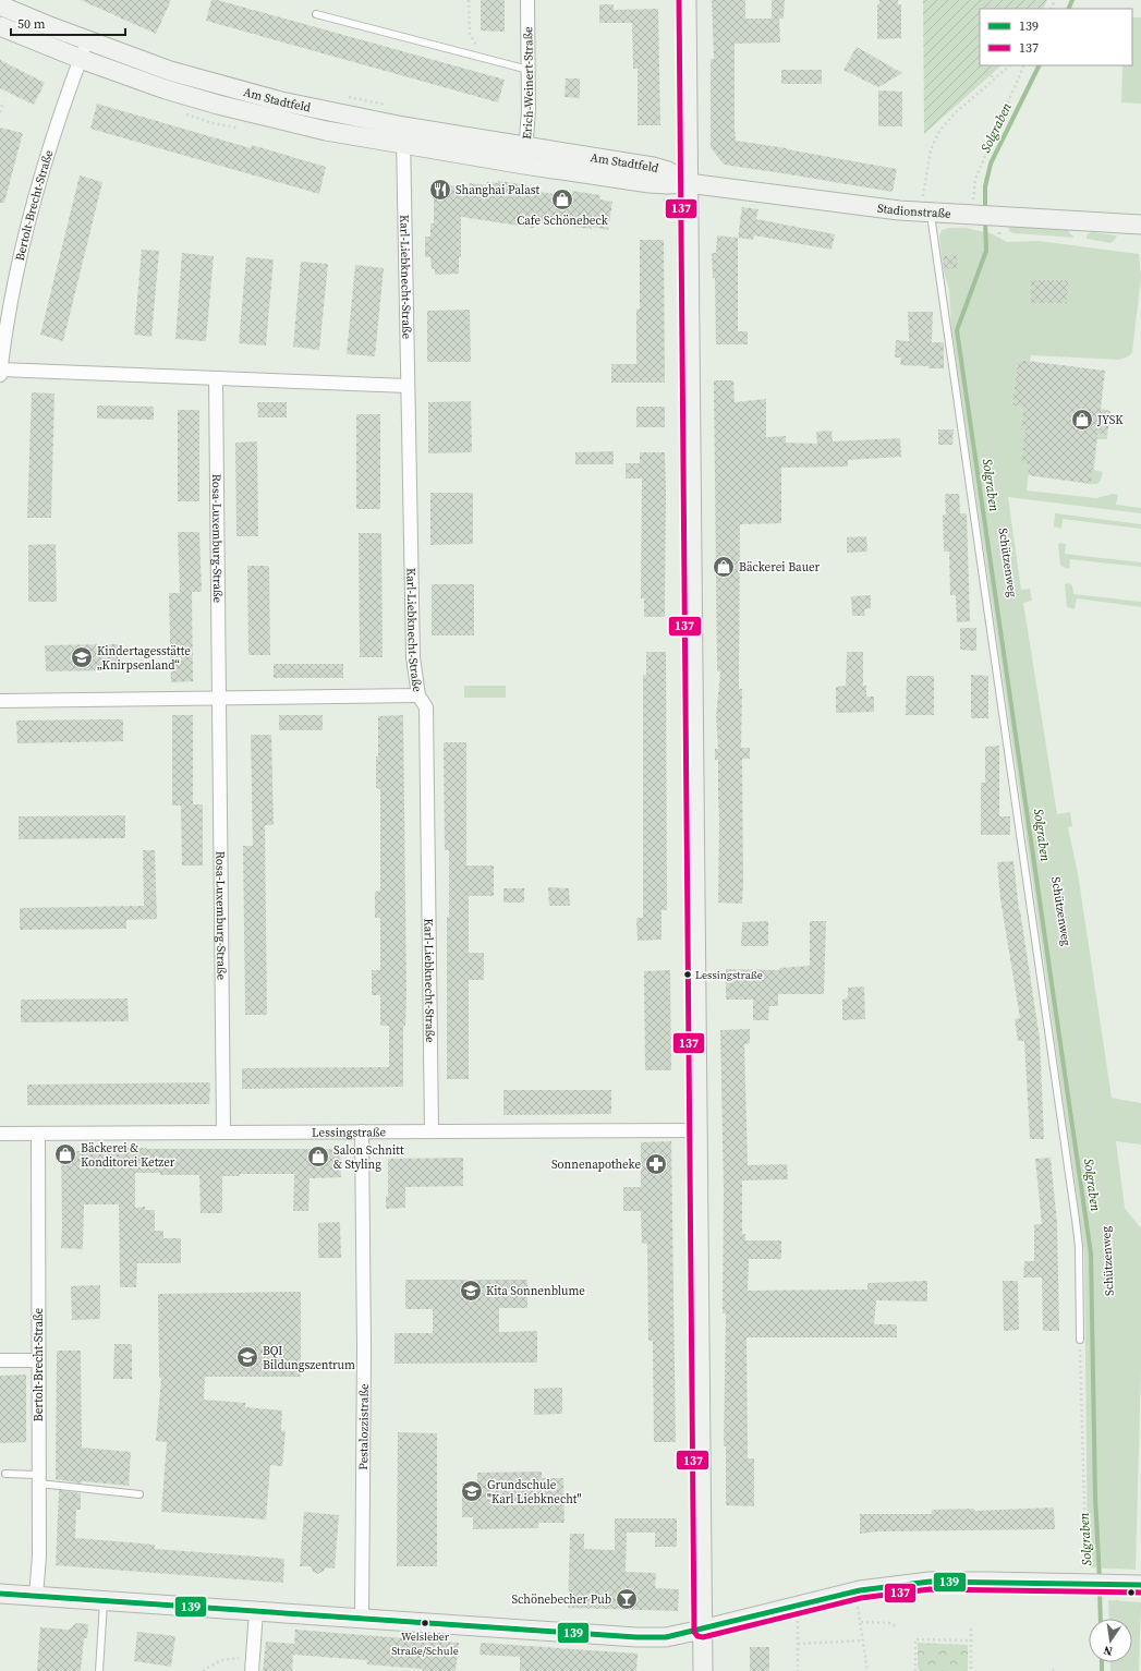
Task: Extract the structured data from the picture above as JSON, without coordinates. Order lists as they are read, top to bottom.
{
  "streets": {
    "street": [
      "Erich-Weinert-Straße",
      "Am Stadtfeld",
      "Bertolt-Brecht-Straße",
      "Stadionstraße",
      "Karl-Liebknecht-Straße",
      "Rosa-Luxemburg-Straße",
      "Lessingstraße",
      "Pestalozzistraße"
    ],
    "path": ["Schützenweg"]
  },
  "crossings": [
    ["Erich-Weinert-Straße", "Am Stadtfeld"],
    ["Am Stadtfeld", "Bertolt-Brecht-Straße"],
    ["Am Stadtfeld", "Stadionstraße"],
    ["Am Stadtfeld", "Karl-Liebknecht-Straße"],
    ["Bertolt-Brecht-Straße", "Lessingstraße"],
    ["Stadionstraße", "Schützenweg"],
    ["Karl-Liebknecht-Straße", "Lessingstraße"],
    ["Rosa-Luxemburg-Straße", "Lessingstraße"],
    ["Lessingstraße", "Pestalozzistraße"]
  ],
  "water": ["Solgraben"],
  "places": {
    "restaurant": ["Shanghai Palast"],
    "shop": [
      "Cafe Schönebeck",
      "JYSK",
      "Bäckerei Bauer",
      "Bäckerei & Konditorei Ketzer",
      "Salon Schnitt & Styling"
    ],
    "school or university": [
      "Kindertagesstätte „Knirpsenland“",
      "Kita Sonnenblume",
      "BQI Bildungszentrum",
      "Grundschule \"Karl Liebknecht\""
    ],
    "other": ["Lessingstraße", "Welsleber Straße/Schule"],
    "pharmacy": ["Sonnenapotheke"],
    "bar": ["Schönebecher Pub"]
  },
  "lines": ["transit line 137", "transit line 139"],
  "legend": ["139", "137"],
  "scale_bar": "50 m",
  "north": "bottom"
}
